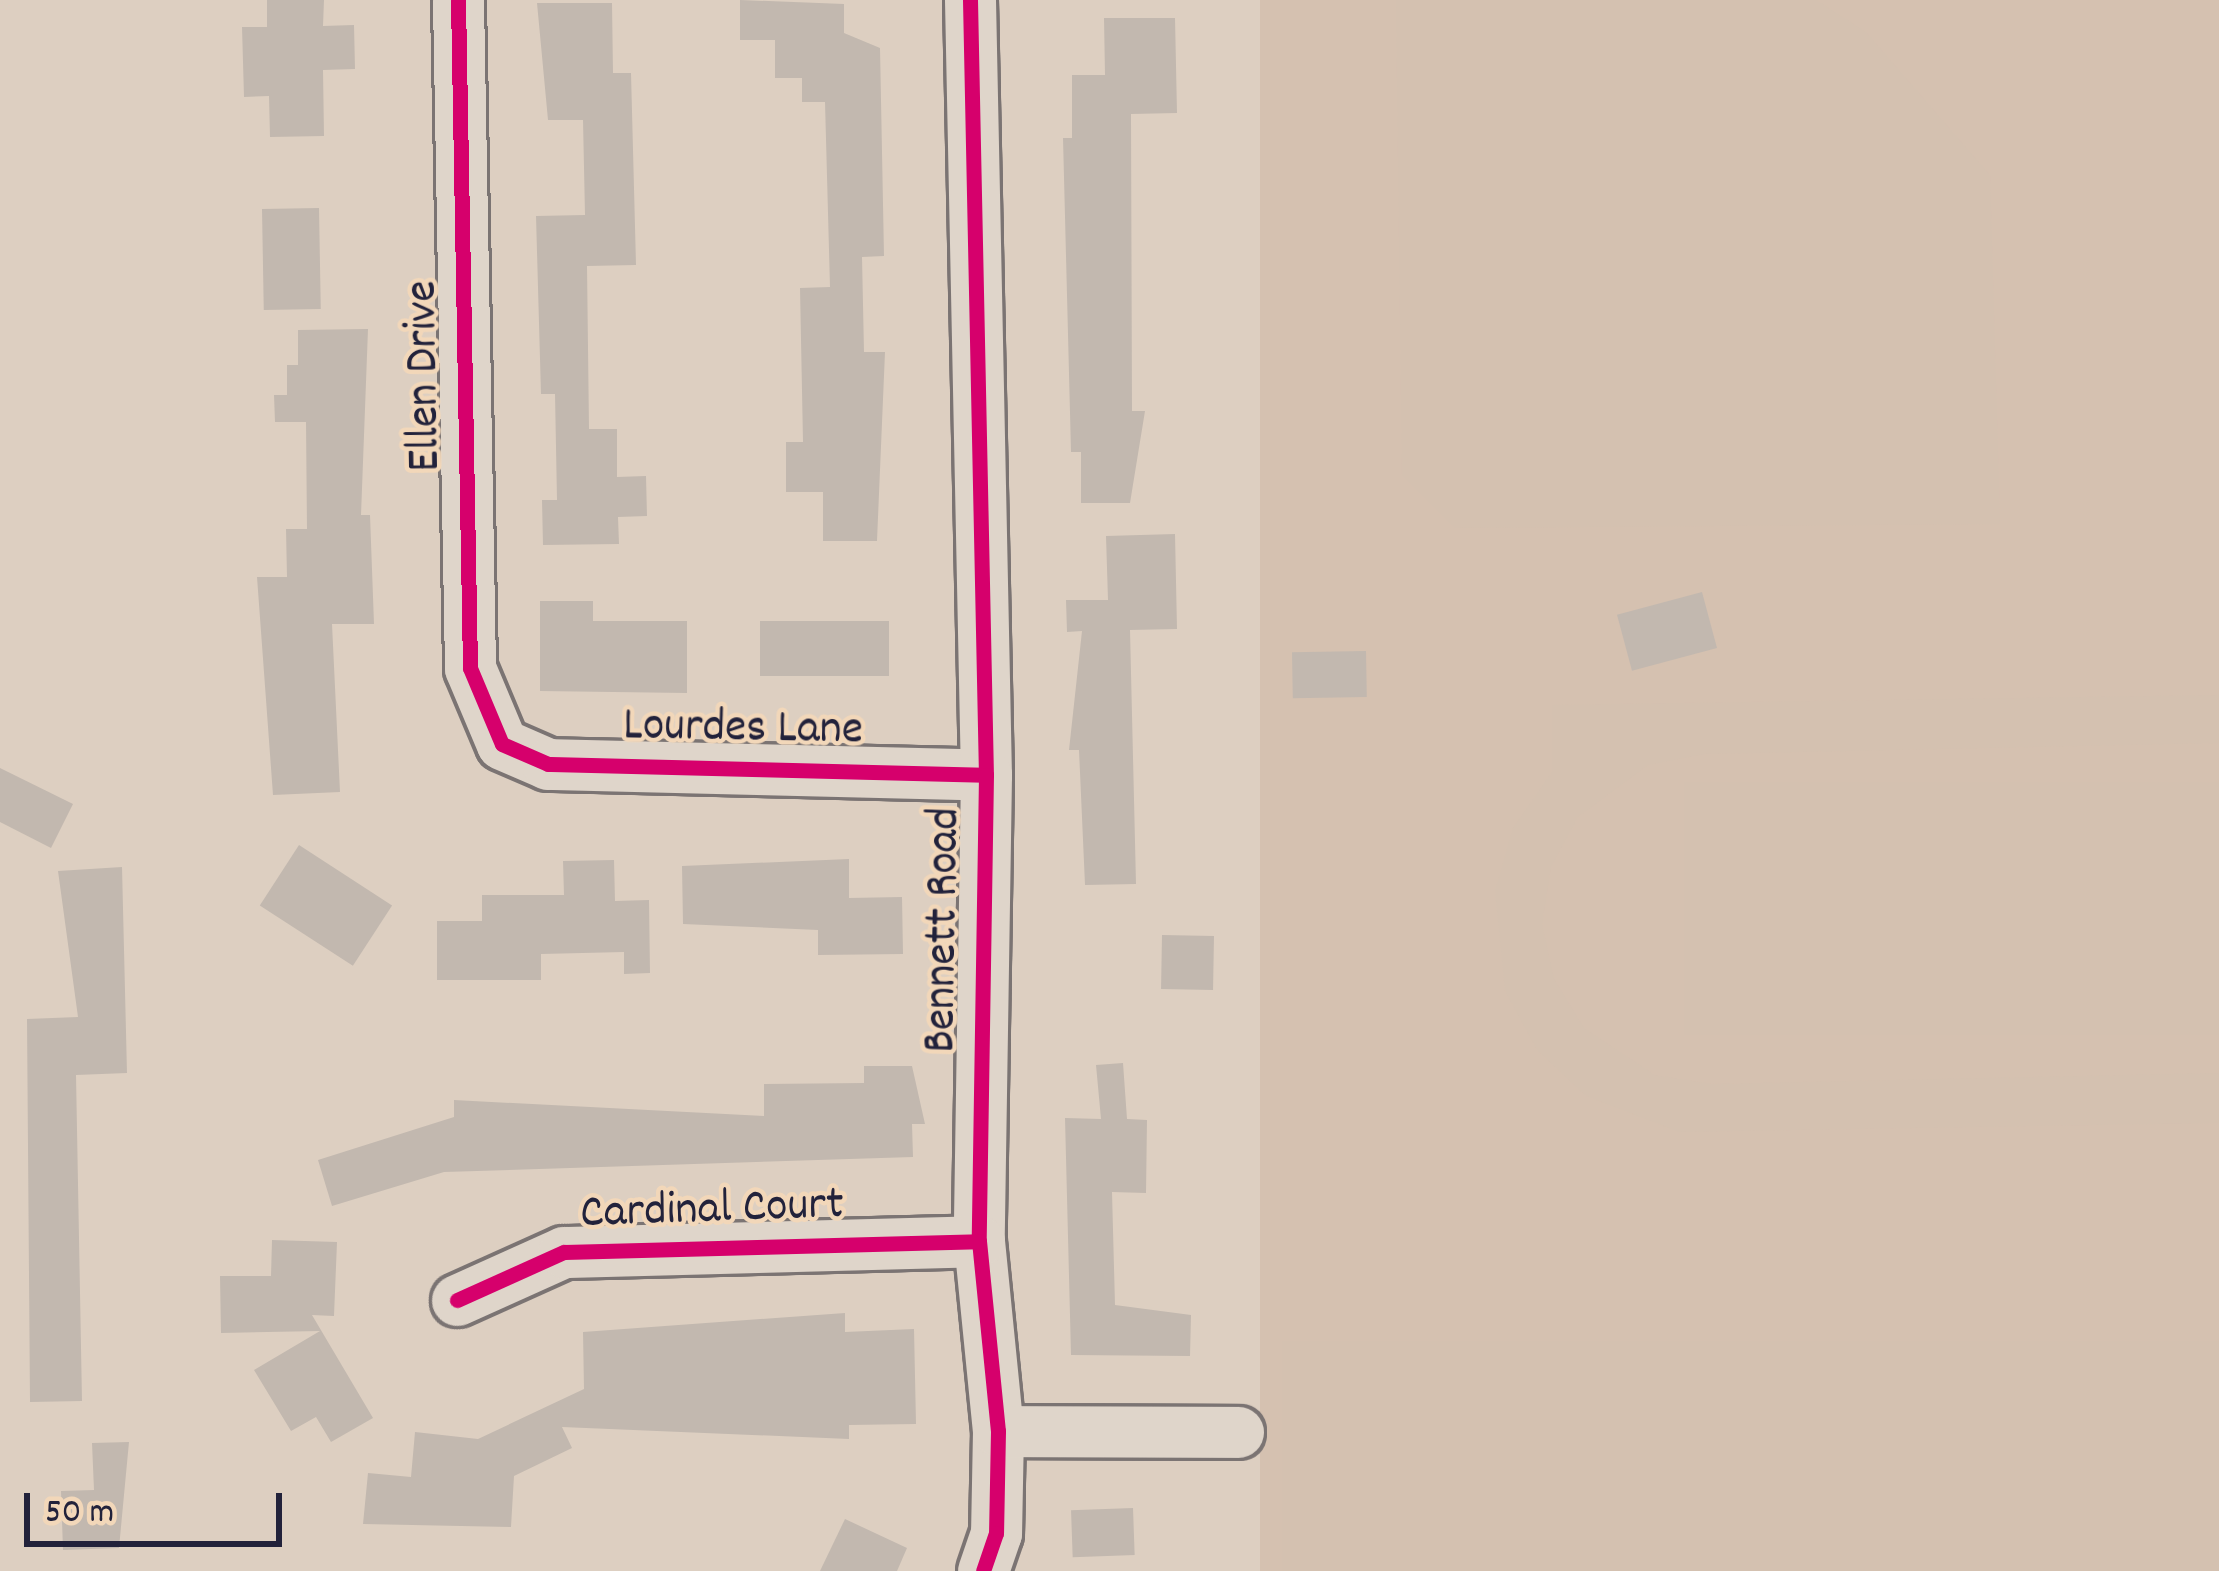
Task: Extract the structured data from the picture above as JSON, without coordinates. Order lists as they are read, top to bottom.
{
  "streets": {
    "street": [
      "Ellen Drive",
      "Lourdes Lane",
      "Bennett Road",
      "Cardinal Court"
    ]
  },
  "crossings": [
    ["Ellen Drive", "Lourdes Lane"],
    ["Lourdes Lane", "Bennett Road"],
    ["Bennett Road", "Cardinal Court"]
  ],
  "scale_bar": "50 m"
}
